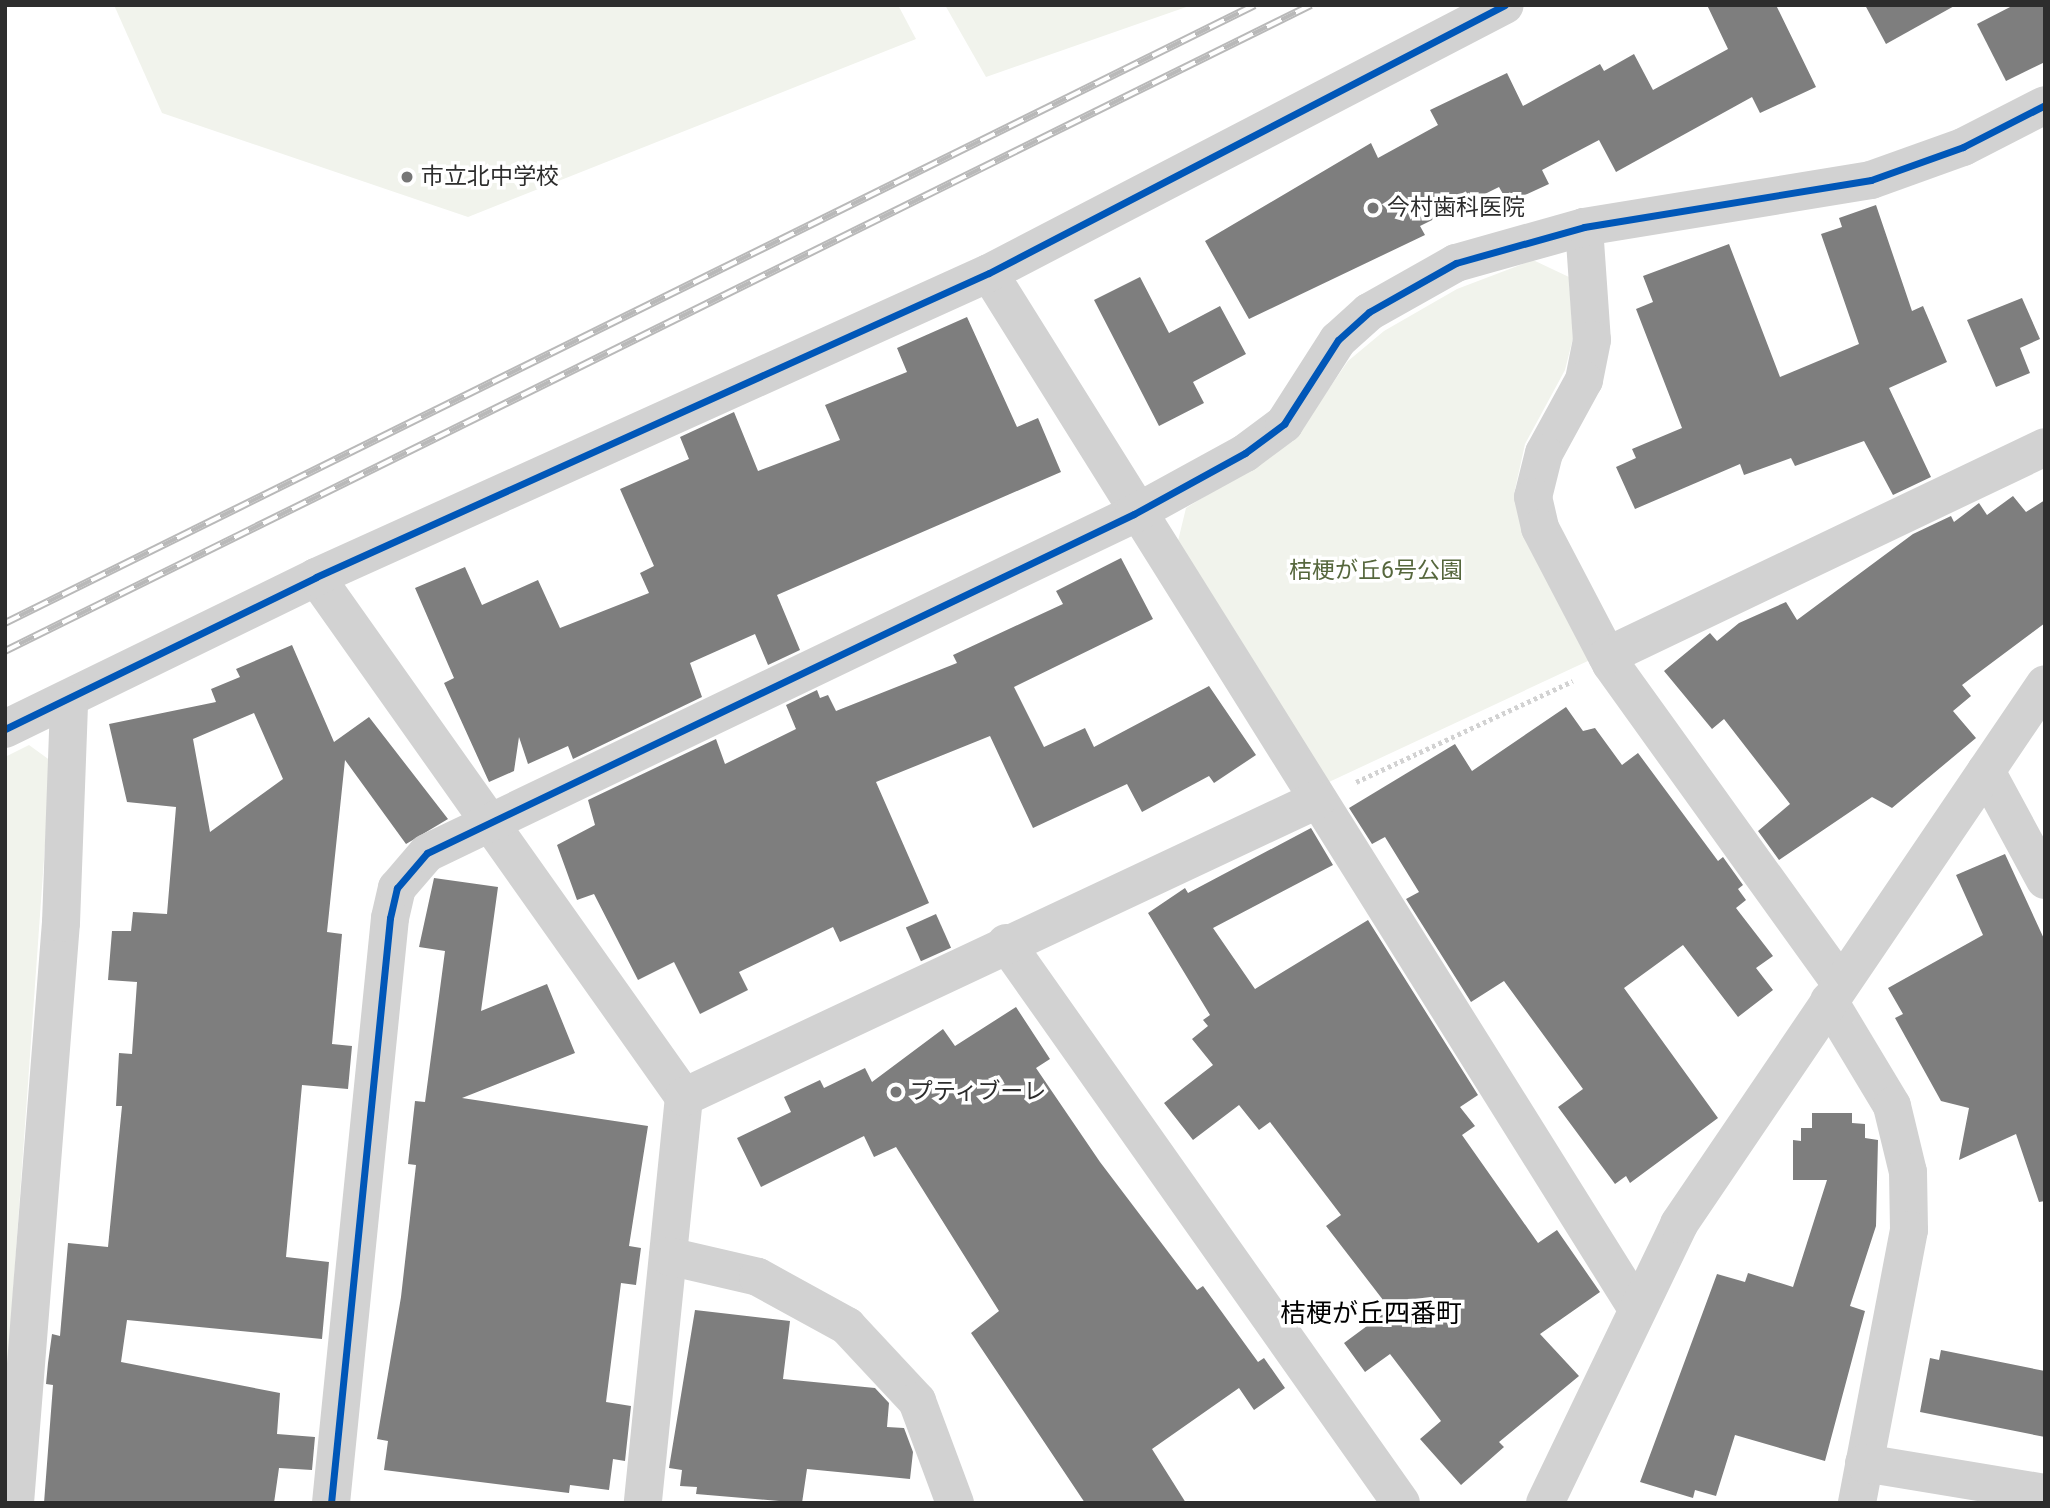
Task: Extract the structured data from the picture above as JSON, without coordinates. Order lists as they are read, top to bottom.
{
  "districts": ["桔梗が丘四番町"],
  "parks": ["桔梗が丘6号公園"],
  "places": ["市立北中学校", "今村歯科医院", "プティブーレ"]
}
